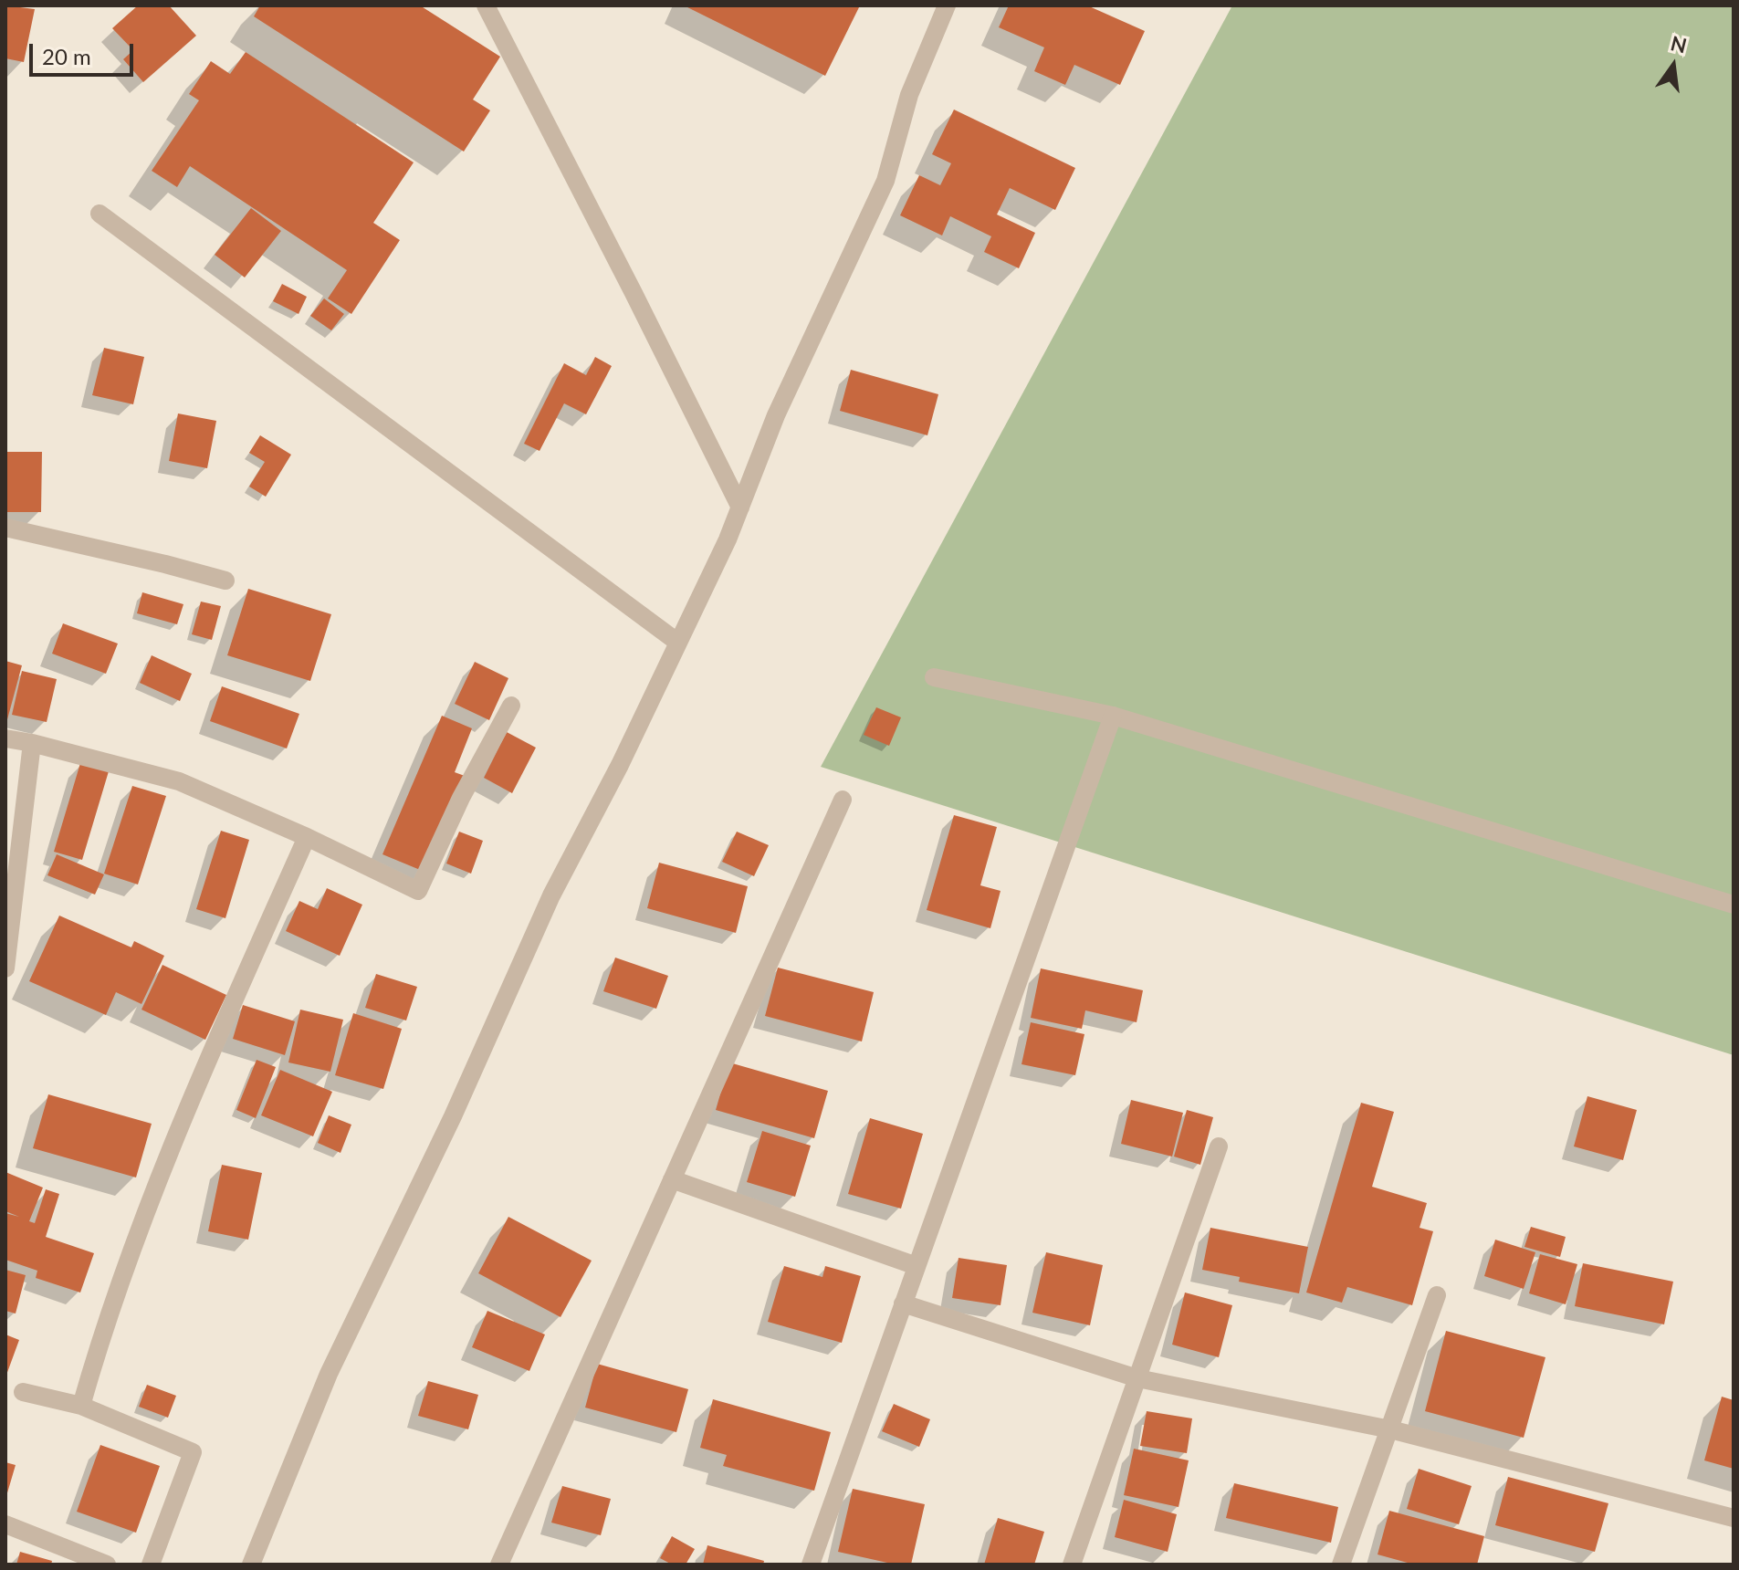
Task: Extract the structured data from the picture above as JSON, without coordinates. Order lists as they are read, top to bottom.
{
  "scale_bar": "20 m",
  "north": "top"
}
